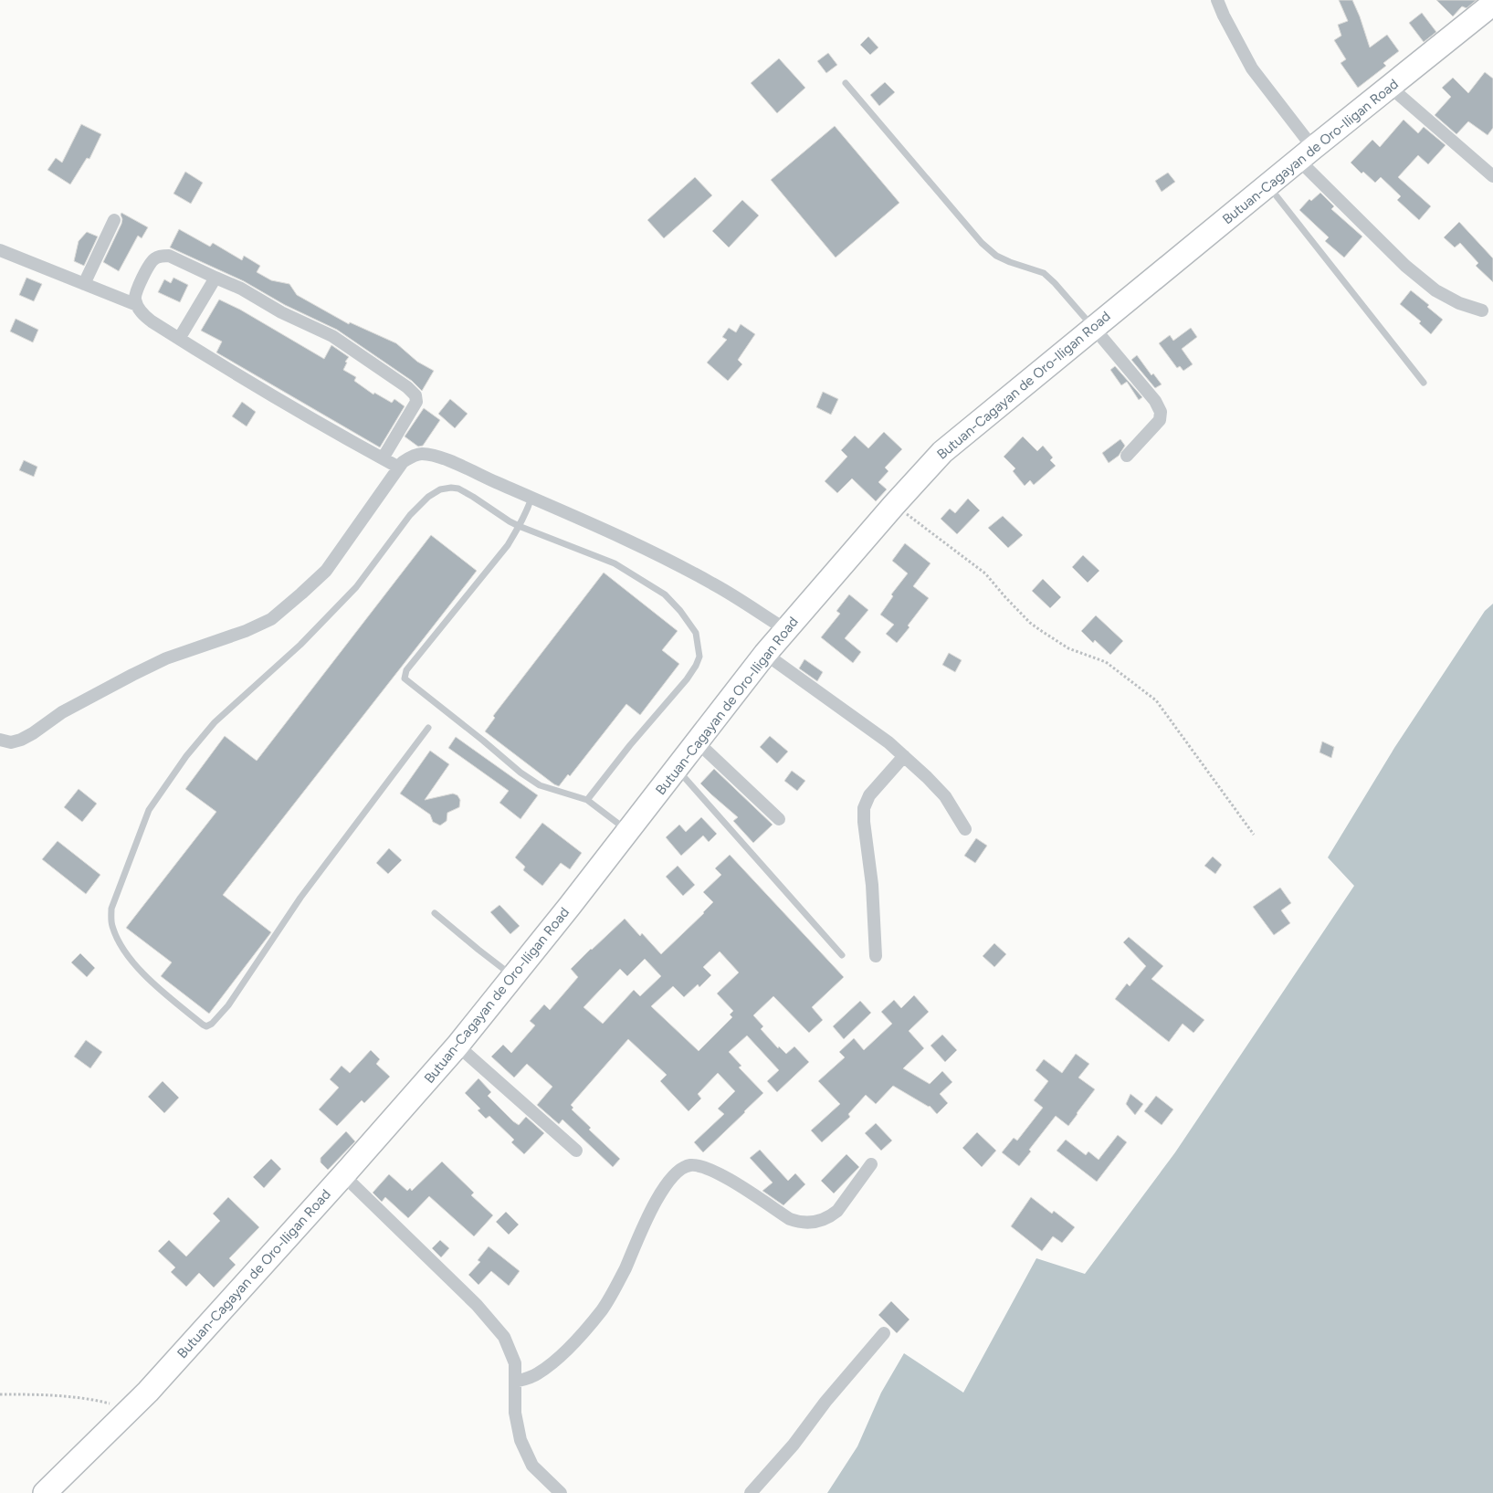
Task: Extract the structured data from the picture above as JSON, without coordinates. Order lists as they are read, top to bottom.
{
  "streets": {
    "highway": ["Butuan-Cagayan de Oro-Iligan Road"]
  }
}
